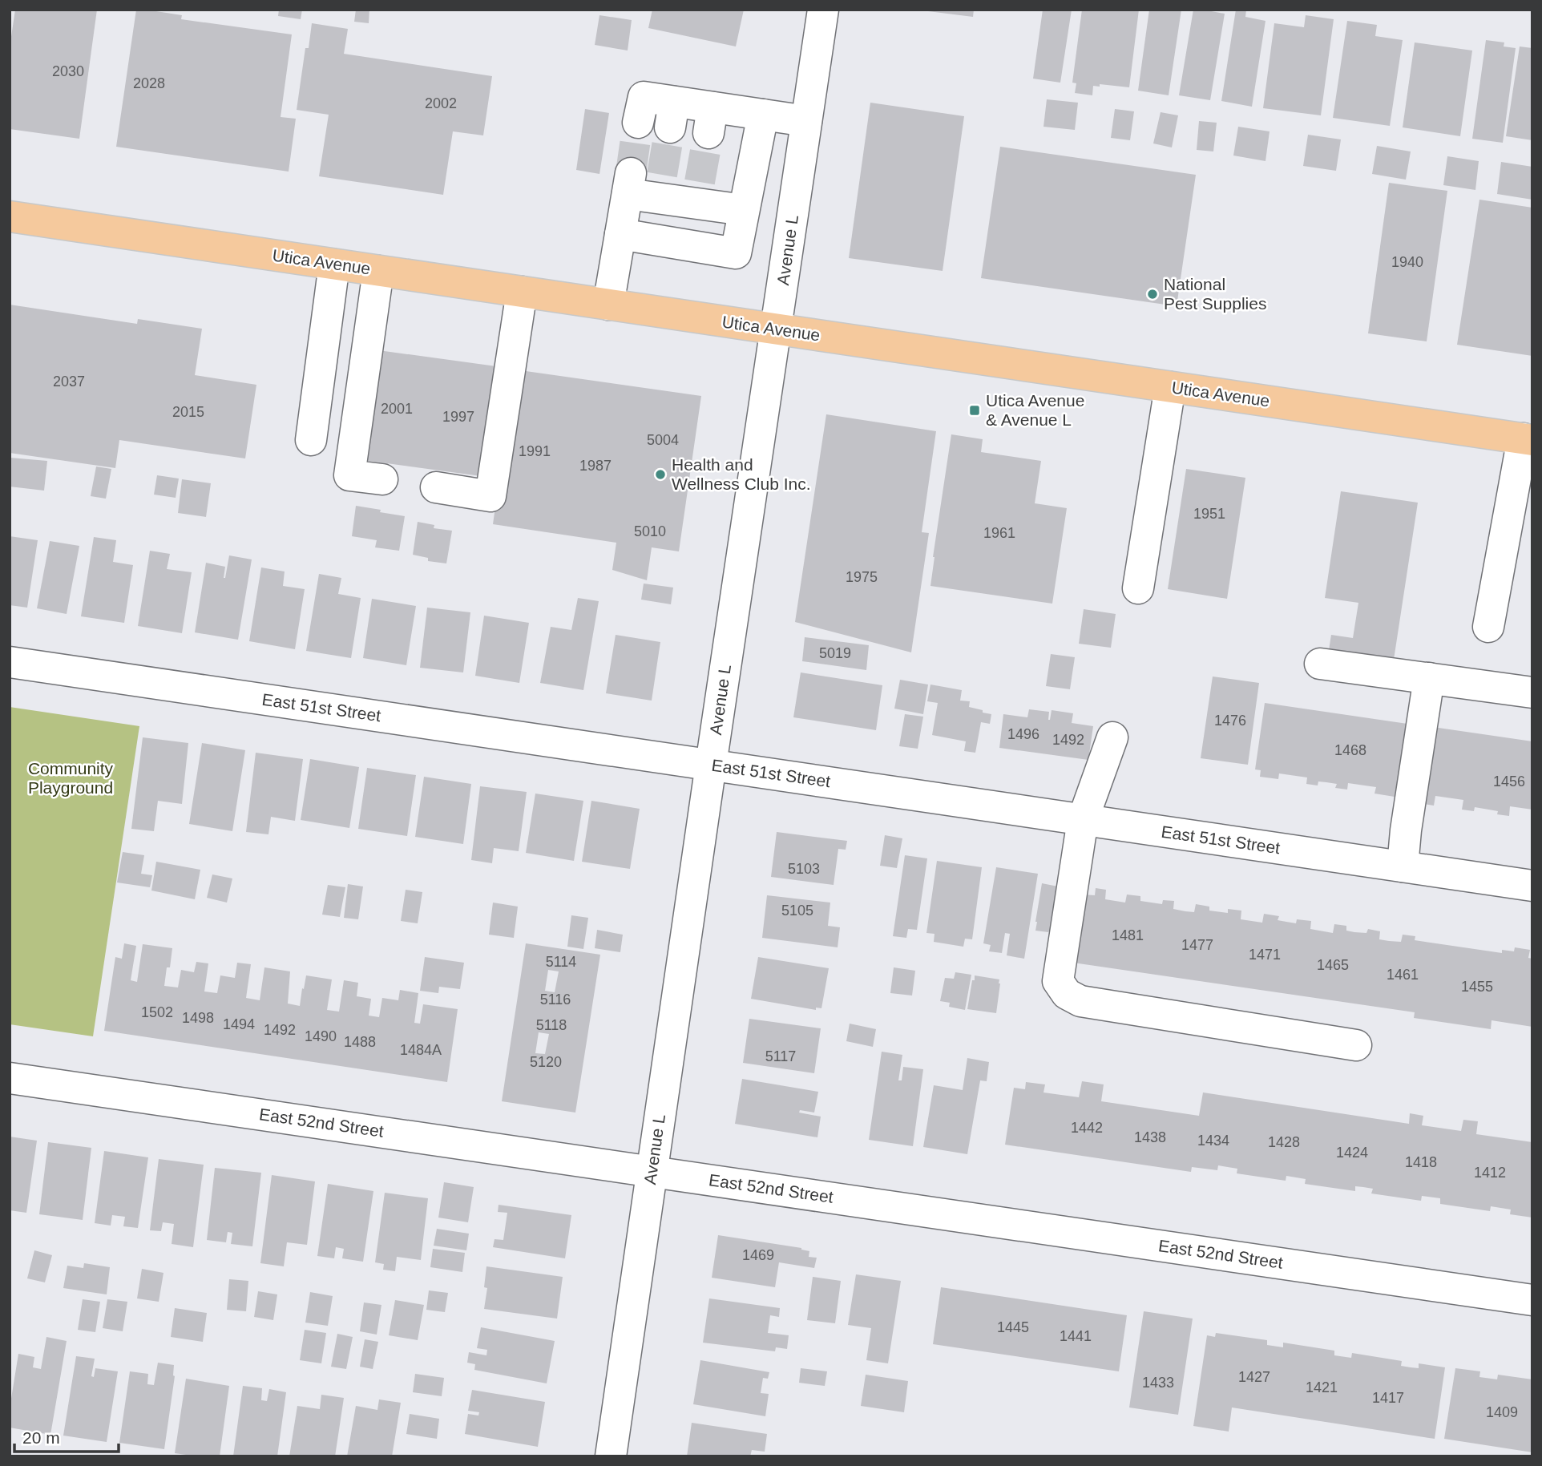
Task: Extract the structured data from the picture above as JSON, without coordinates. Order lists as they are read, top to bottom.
{
  "streets": {
    "main road": ["Utica Avenue"],
    "street": ["Avenue L", "East 51st Street", "East 52nd Street"]
  },
  "crossings": [
    ["Avenue L", "Utica Avenue"],
    ["Avenue L", "East 51st Street"],
    ["Avenue L", "East 52nd Street"]
  ],
  "parks": ["Community Playground"],
  "places": {
    "other": ["National Pest Supplies", "Health and Wellness Club Inc."],
    "transit": ["Utica Avenue & Avenue L"]
  },
  "house_numbers": [
    "2030",
    "2028",
    "2002",
    "1940",
    "2037",
    "2001",
    "2015",
    "1997",
    "5004",
    "1991",
    "1987",
    "1951",
    "5010",
    "1961",
    "1975",
    "5019",
    "1476",
    "1496",
    "1492",
    "1468",
    "1456",
    "5103",
    "5105",
    "1481",
    "1477",
    "1471",
    "5114",
    "1465",
    "1461",
    "1455",
    "5116",
    "1502",
    "1498",
    "1494",
    "5118",
    "1492",
    "1490",
    "1488",
    "1484A",
    "5117",
    "5120",
    "1442",
    "1438",
    "1434",
    "1428",
    "1424",
    "1418",
    "1412",
    "1469",
    "1445",
    "1441",
    "1427",
    "1433",
    "1421",
    "1417",
    "1409"
  ],
  "scale_bar": "20 m"
}
